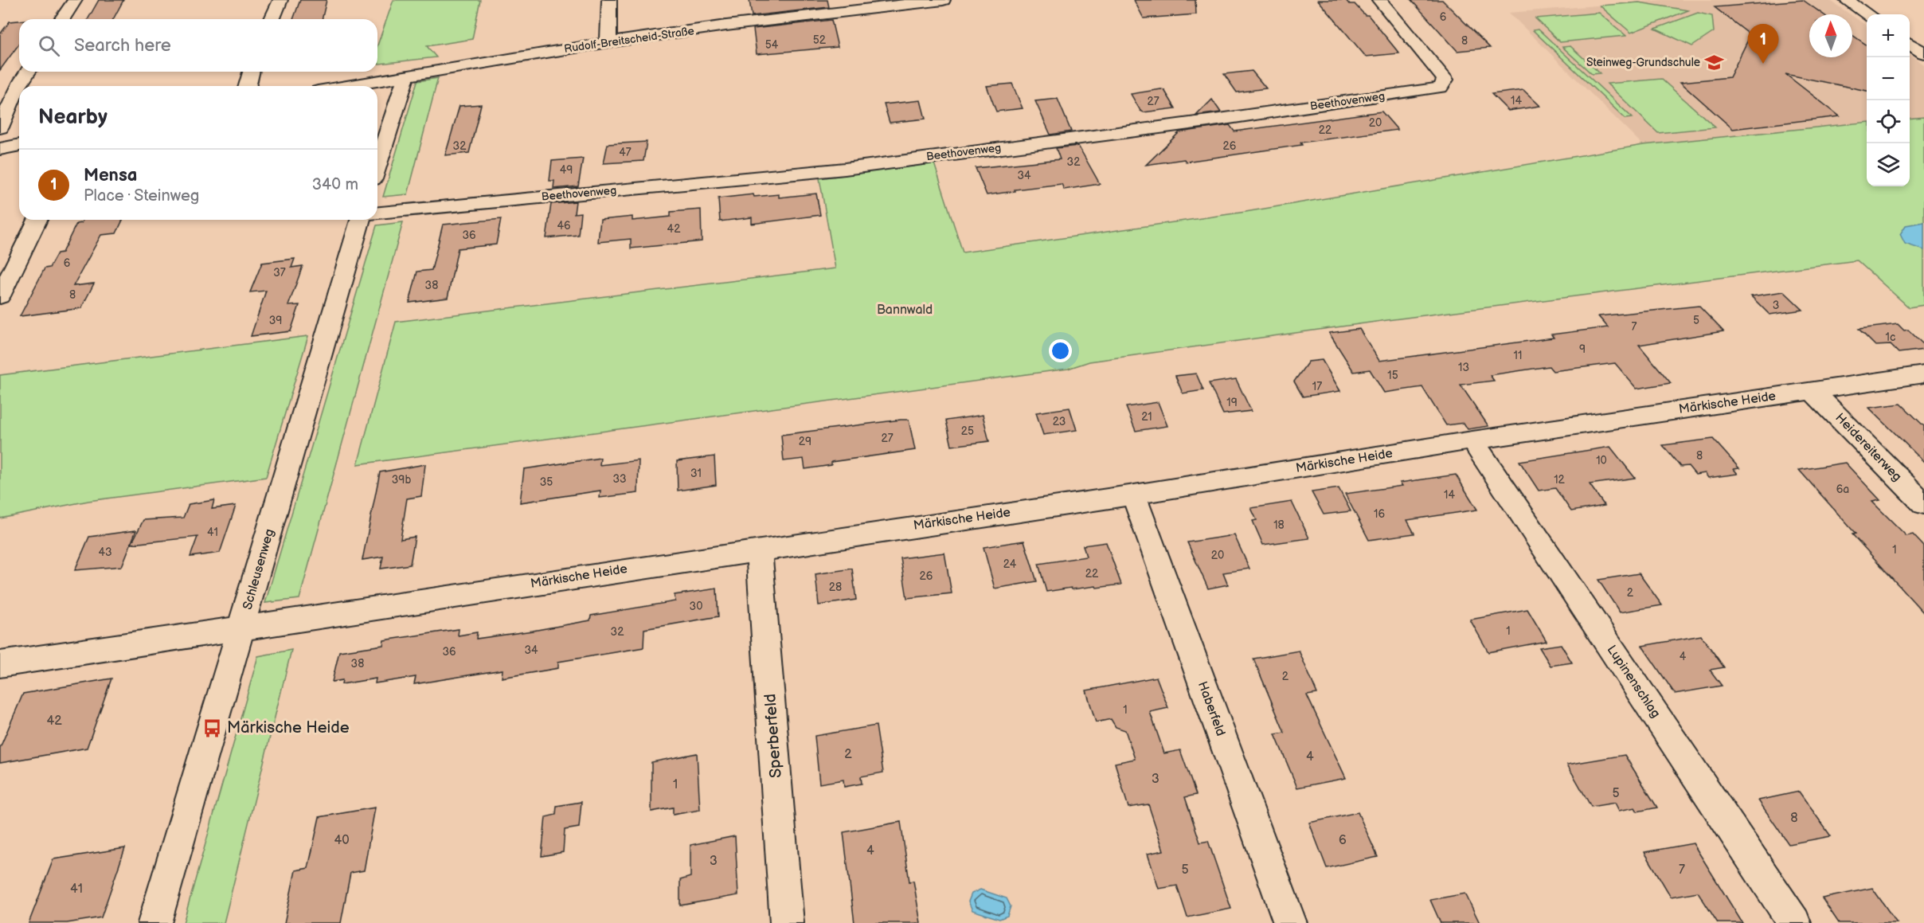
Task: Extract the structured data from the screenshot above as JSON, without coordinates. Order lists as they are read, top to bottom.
{
  "streets": {
    "street": [
      "Rudolf-Breitscheid-Straße",
      "Beethovenweg",
      "Märkische Heide",
      "Heidereiterweg",
      "Schleusenweg",
      "Lupinenschlag",
      "Haberfeld",
      "Sperberfeld"
    ]
  },
  "crossings": [
    ["Märkische Heide", "Heidereiterweg"],
    ["Märkische Heide", "Schleusenweg"],
    ["Märkische Heide", "Lupinenschlag"],
    ["Märkische Heide", "Haberfeld"],
    ["Märkische Heide", "Sperberfeld"]
  ],
  "parks": ["Bannwald"],
  "places": {
    "school or university": ["Steinweg-Grundschule"],
    "bus stop": ["Märkische Heide"]
  },
  "house_numbers": [
    "6",
    "52",
    "8",
    "54",
    "14",
    "27",
    "20",
    "22",
    "32",
    "26",
    "47",
    "32",
    "49",
    "34",
    "46",
    "42",
    "36",
    "6",
    "37",
    "38",
    "8",
    "3",
    "39",
    "5",
    "7",
    "1c",
    "9",
    "11",
    "13",
    "15",
    "17",
    "19",
    "21",
    "23",
    "25",
    "27",
    "29",
    "8",
    "10",
    "31",
    "33",
    "39b",
    "12",
    "35",
    "6a",
    "14",
    "16",
    "18",
    "41",
    "1",
    "43",
    "20",
    "24",
    "22",
    "26",
    "28",
    "2",
    "30",
    "1",
    "32",
    "34",
    "36",
    "4",
    "38",
    "2",
    "1",
    "42",
    "2",
    "4",
    "3",
    "1",
    "5",
    "8",
    "40",
    "6",
    "4",
    "3",
    "5",
    "7",
    "41"
  ],
  "north": "top",
  "page": {
    "map_buttons": ["+", "−"],
    "search": "Search here",
    "pins": "1",
    "heading": "Nearby",
    "list": [
      {
        "mark": "1",
        "name": "Mensa",
        "note": "Place · Steinweg",
        "value": "340 m"
      }
    ]
  }
}
